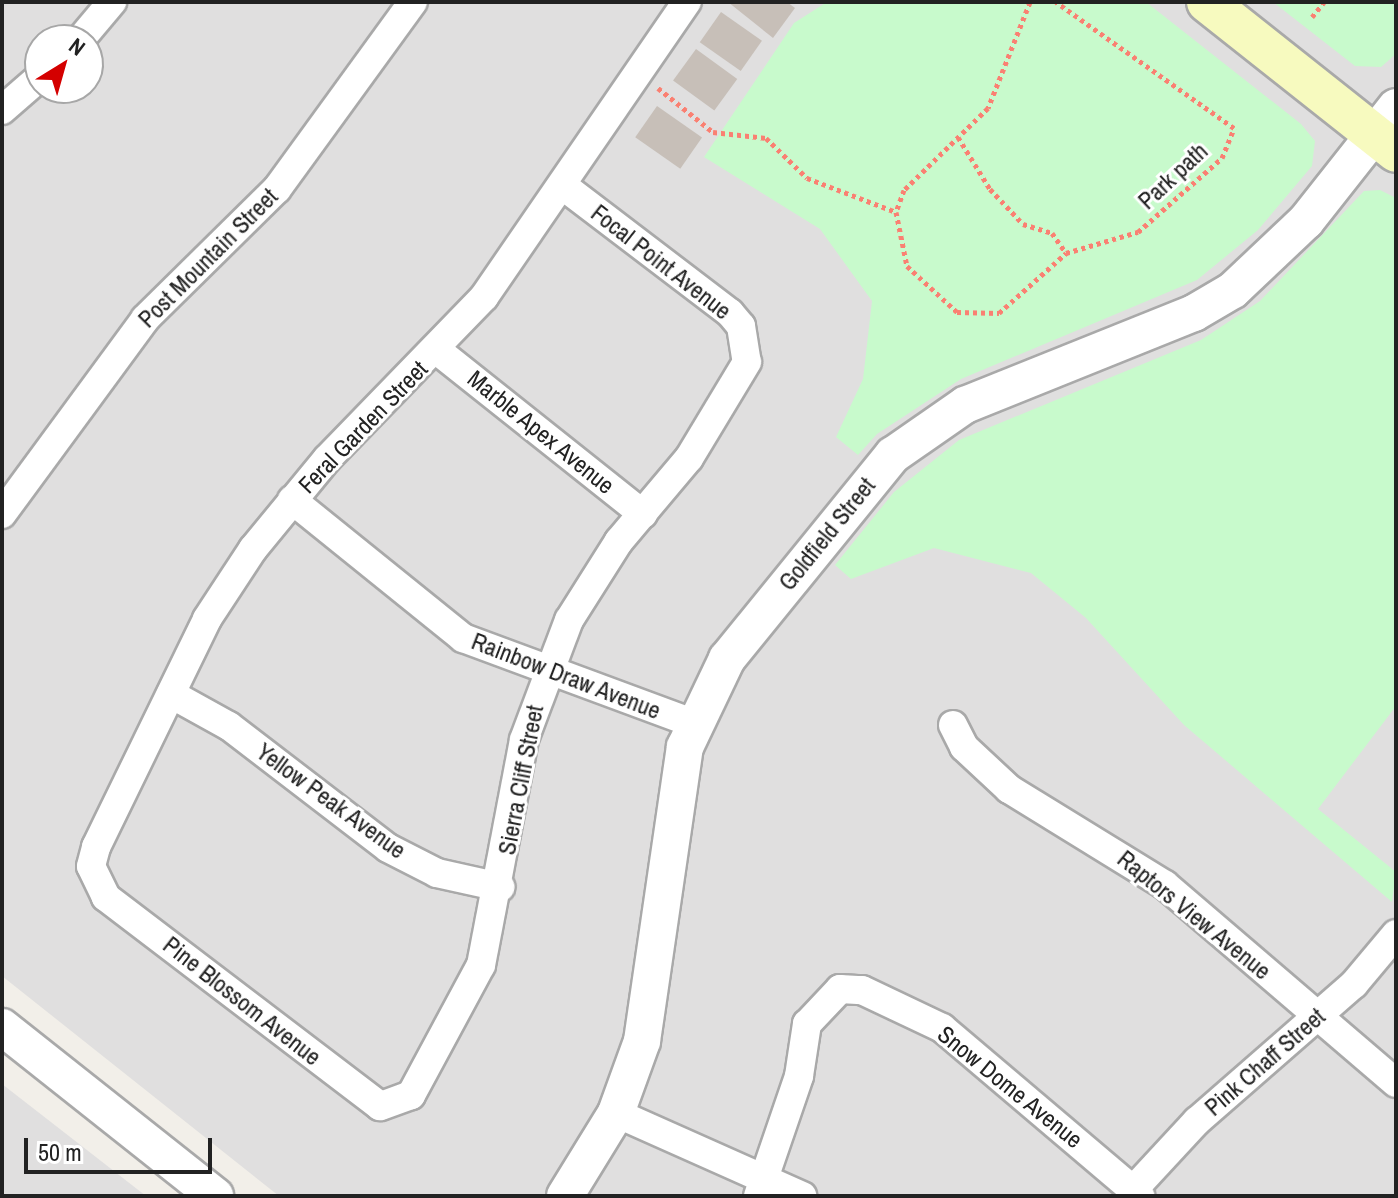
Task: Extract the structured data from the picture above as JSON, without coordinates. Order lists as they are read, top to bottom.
{
  "streets": {
    "street": [
      "Post Mountain Street",
      "Focal Point Avenue",
      "Feral Garden Street",
      "Marble Apex Avenue",
      "Goldfield Street",
      "Rainbow Draw Avenue",
      "Sierra Cliff Street",
      "Yellow Peak Avenue",
      "Raptors View Avenue",
      "Pine Blossom Avenue",
      "Pink Chaff Street",
      "Snow Dome Avenue"
    ],
    "path": ["Park path"]
  },
  "crossings": [
    ["Focal Point Avenue", "Feral Garden Street"],
    ["Focal Point Avenue", "Sierra Cliff Street"],
    ["Feral Garden Street", "Marble Apex Avenue"],
    ["Feral Garden Street", "Rainbow Draw Avenue"],
    ["Feral Garden Street", "Yellow Peak Avenue"],
    ["Feral Garden Street", "Pine Blossom Avenue"],
    ["Marble Apex Avenue", "Sierra Cliff Street"],
    ["Goldfield Street", "Rainbow Draw Avenue"],
    ["Rainbow Draw Avenue", "Sierra Cliff Street"],
    ["Sierra Cliff Street", "Yellow Peak Avenue"],
    ["Sierra Cliff Street", "Pine Blossom Avenue"],
    ["Raptors View Avenue", "Pink Chaff Street"],
    ["Pink Chaff Street", "Snow Dome Avenue"]
  ],
  "scale_bar": "50 m",
  "north": "top right"
}
